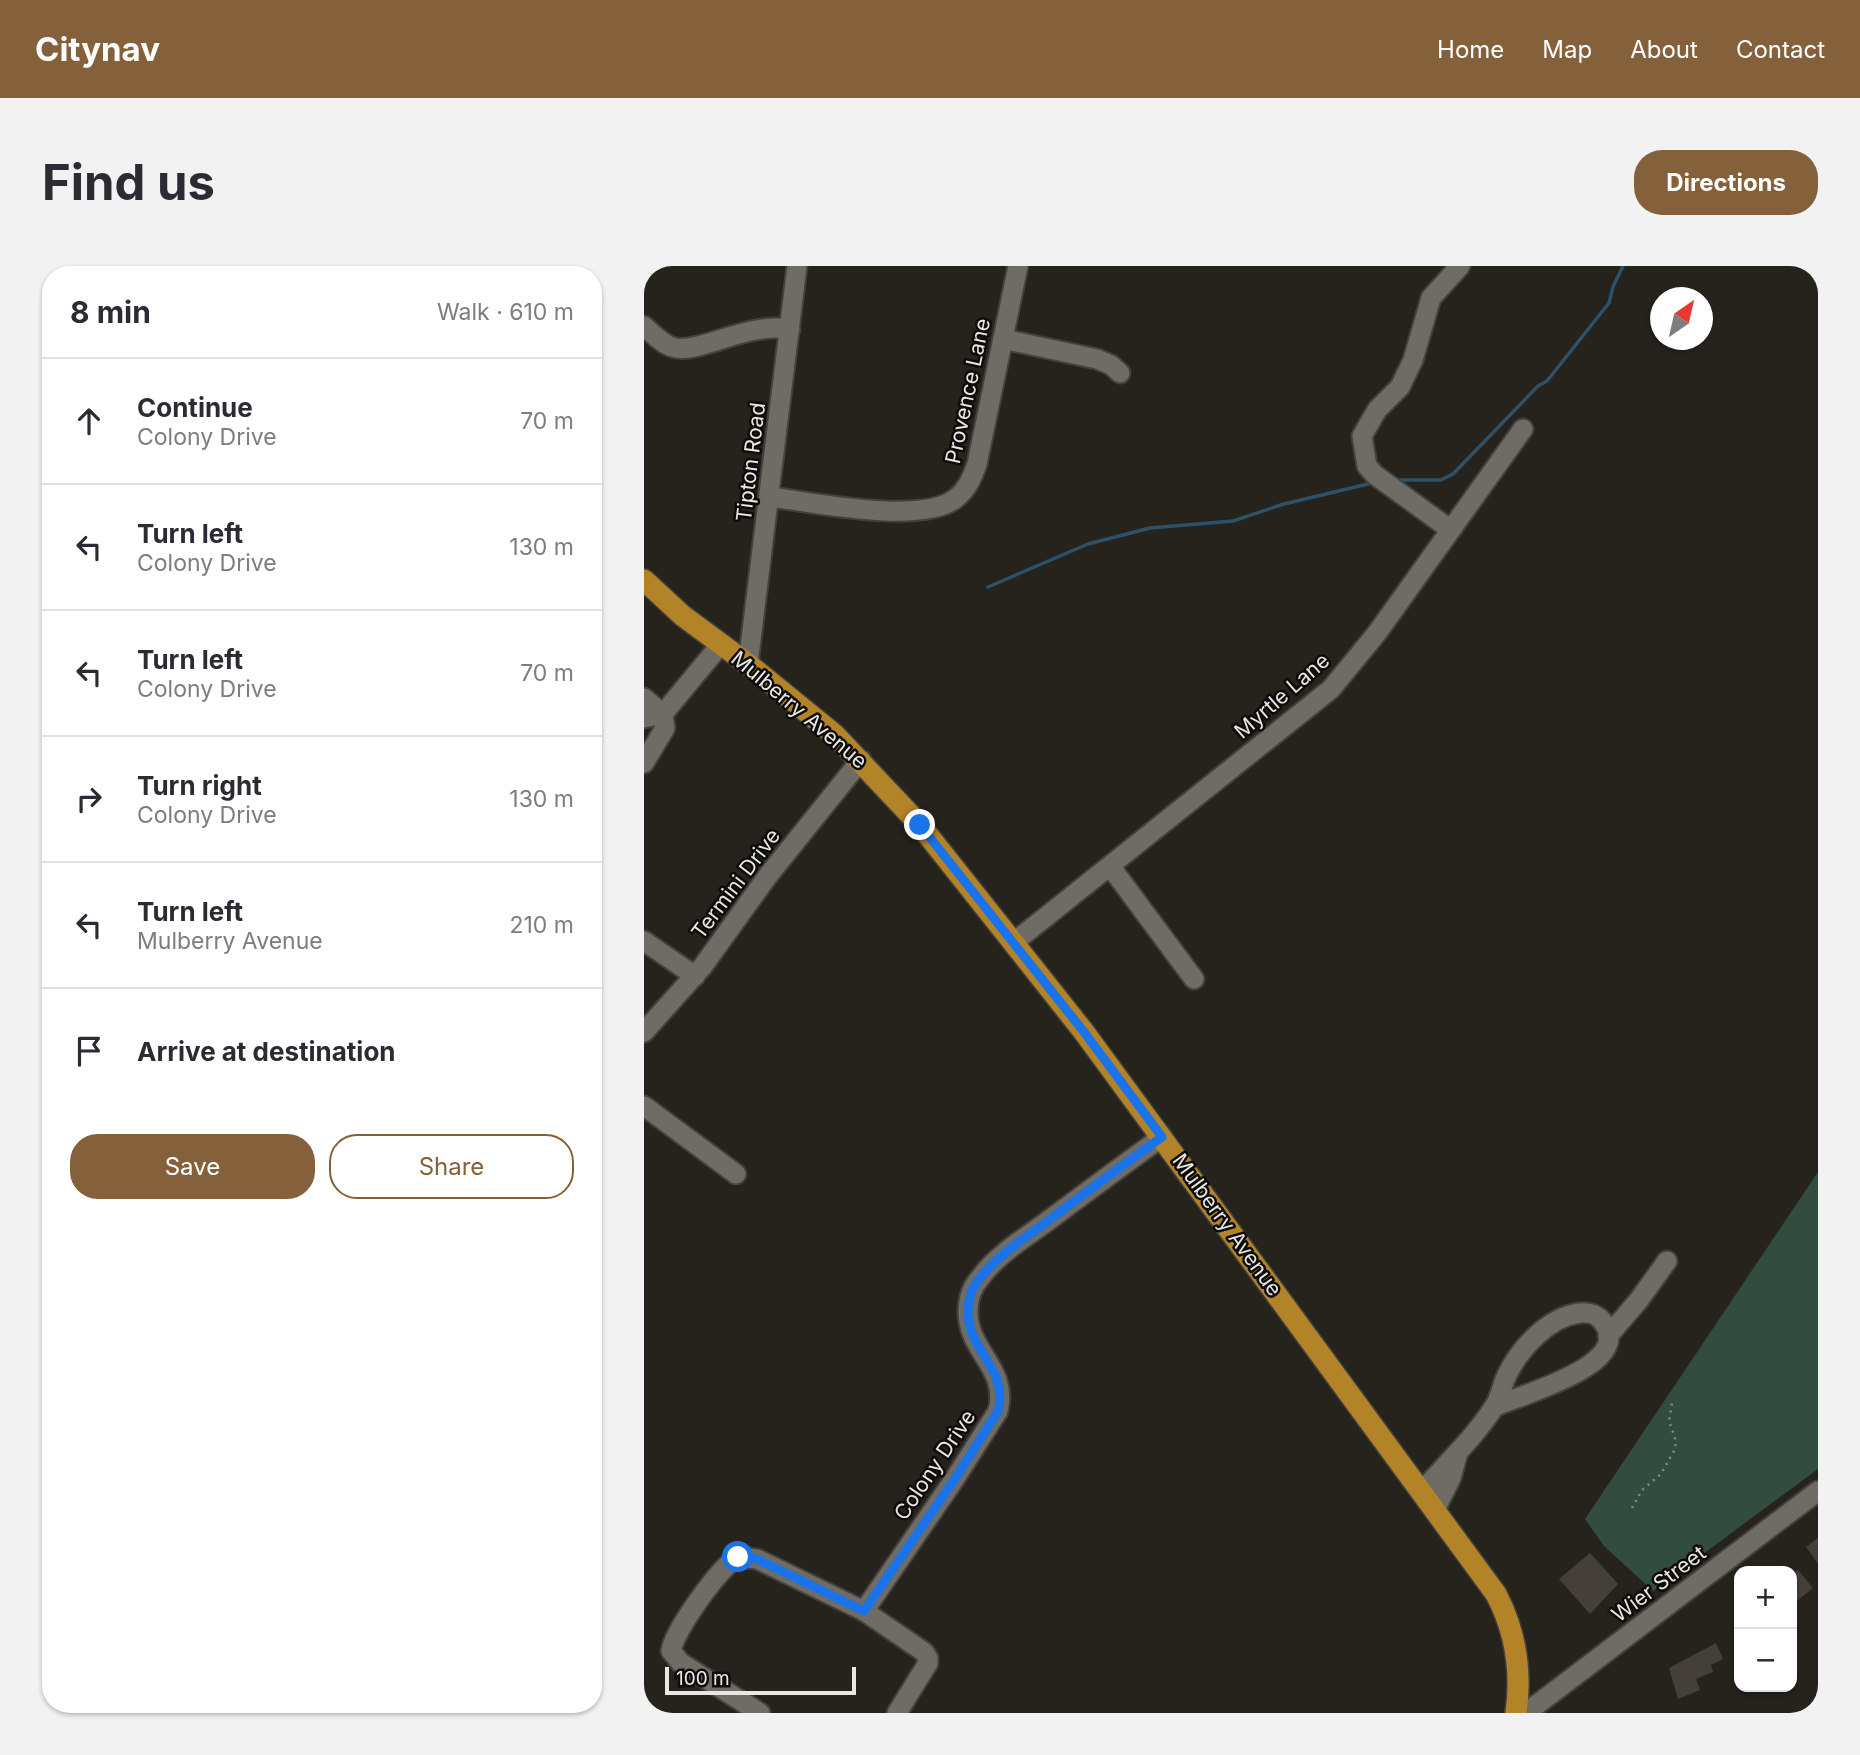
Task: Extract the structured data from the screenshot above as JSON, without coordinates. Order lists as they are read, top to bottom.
{
  "streets": {
    "main road": ["Mulberry Avenue"],
    "street": [
      "Provence Lane",
      "Tipton Road",
      "Myrtle Lane",
      "Termini Drive",
      "Colony Drive",
      "Wier Street"
    ]
  },
  "crossings": [
    ["Provence Lane", "Tipton Road"],
    ["Tipton Road", "Mulberry Avenue"],
    ["Myrtle Lane", "Mulberry Avenue"],
    ["Mulberry Avenue", "Termini Drive"],
    ["Mulberry Avenue", "Colony Drive"]
  ],
  "scale_bar": "100 m",
  "north": "top right",
  "page": {
    "header": "Citynav",
    "nav": [
      "Home",
      "Map",
      "About",
      "Contact"
    ],
    "buttons": [
      "Directions",
      ["Save", "Share"]
    ],
    "title": "Find us",
    "heading": ["8 min", "Walk · 610 m"],
    "list": [
      ["Continue", "Colony Drive", "70 m"],
      ["Turn left", "Colony Drive", "130 m"],
      ["Turn left", "Colony Drive", "70 m"],
      ["Turn right", "Colony Drive", "130 m"],
      ["Turn left", "Mulberry Avenue", "210 m"],
      "Arrive at destination"
    ],
    "map_buttons": ["+", "−"],
    "scale": "100 m"
  }
}
